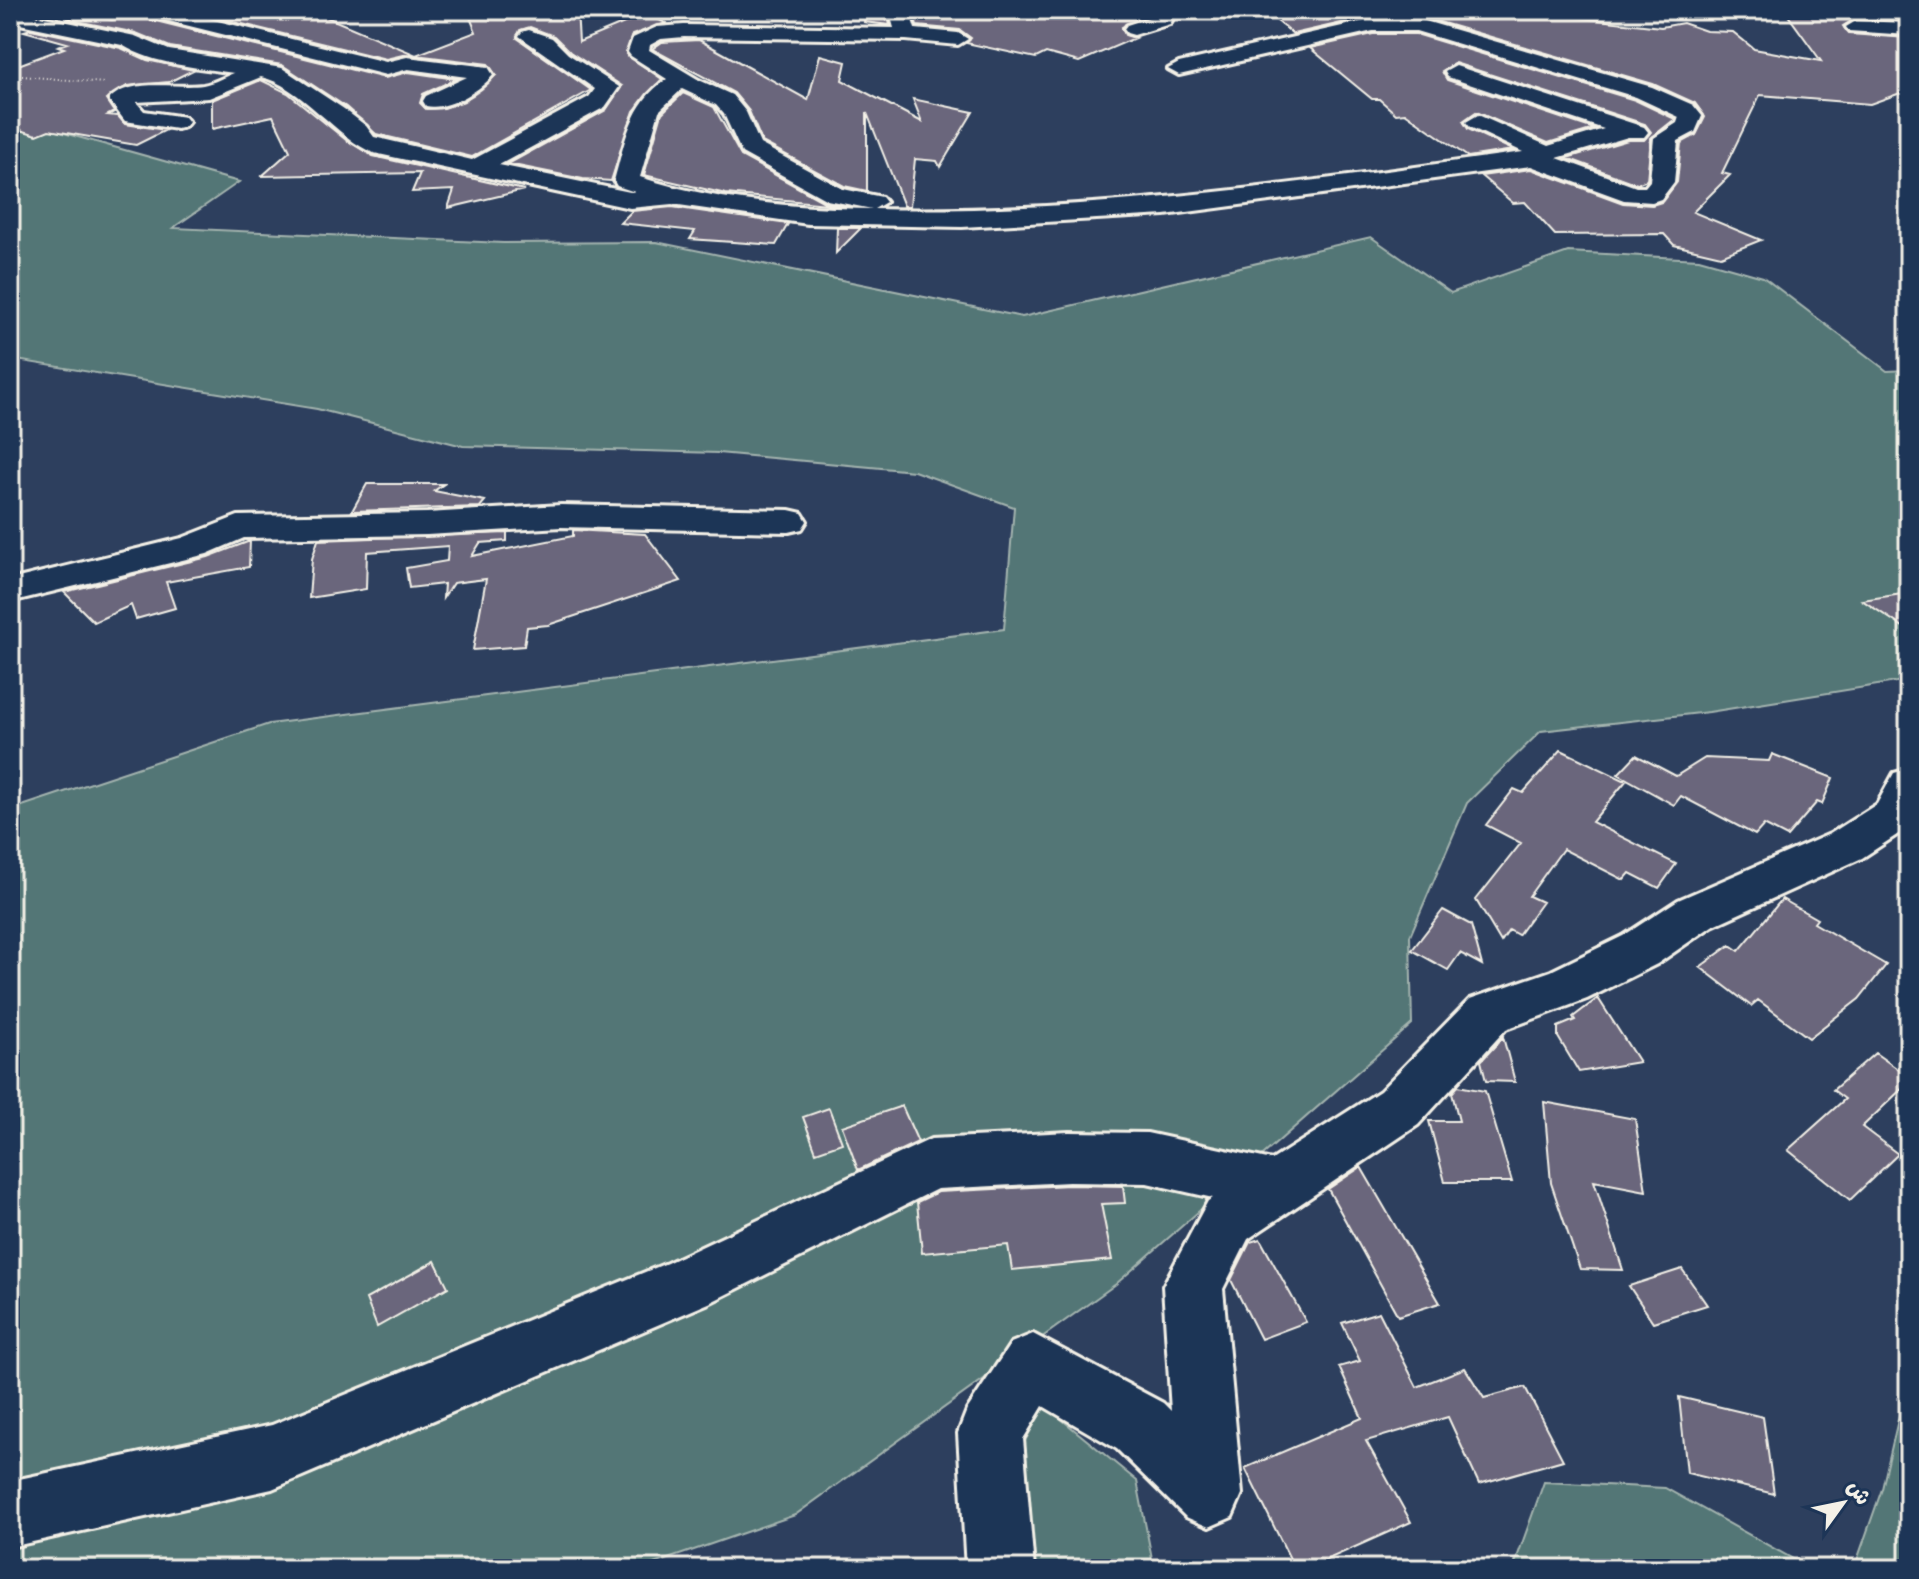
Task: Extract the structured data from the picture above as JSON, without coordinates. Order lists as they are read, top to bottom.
{
  "north": "top right"
}
